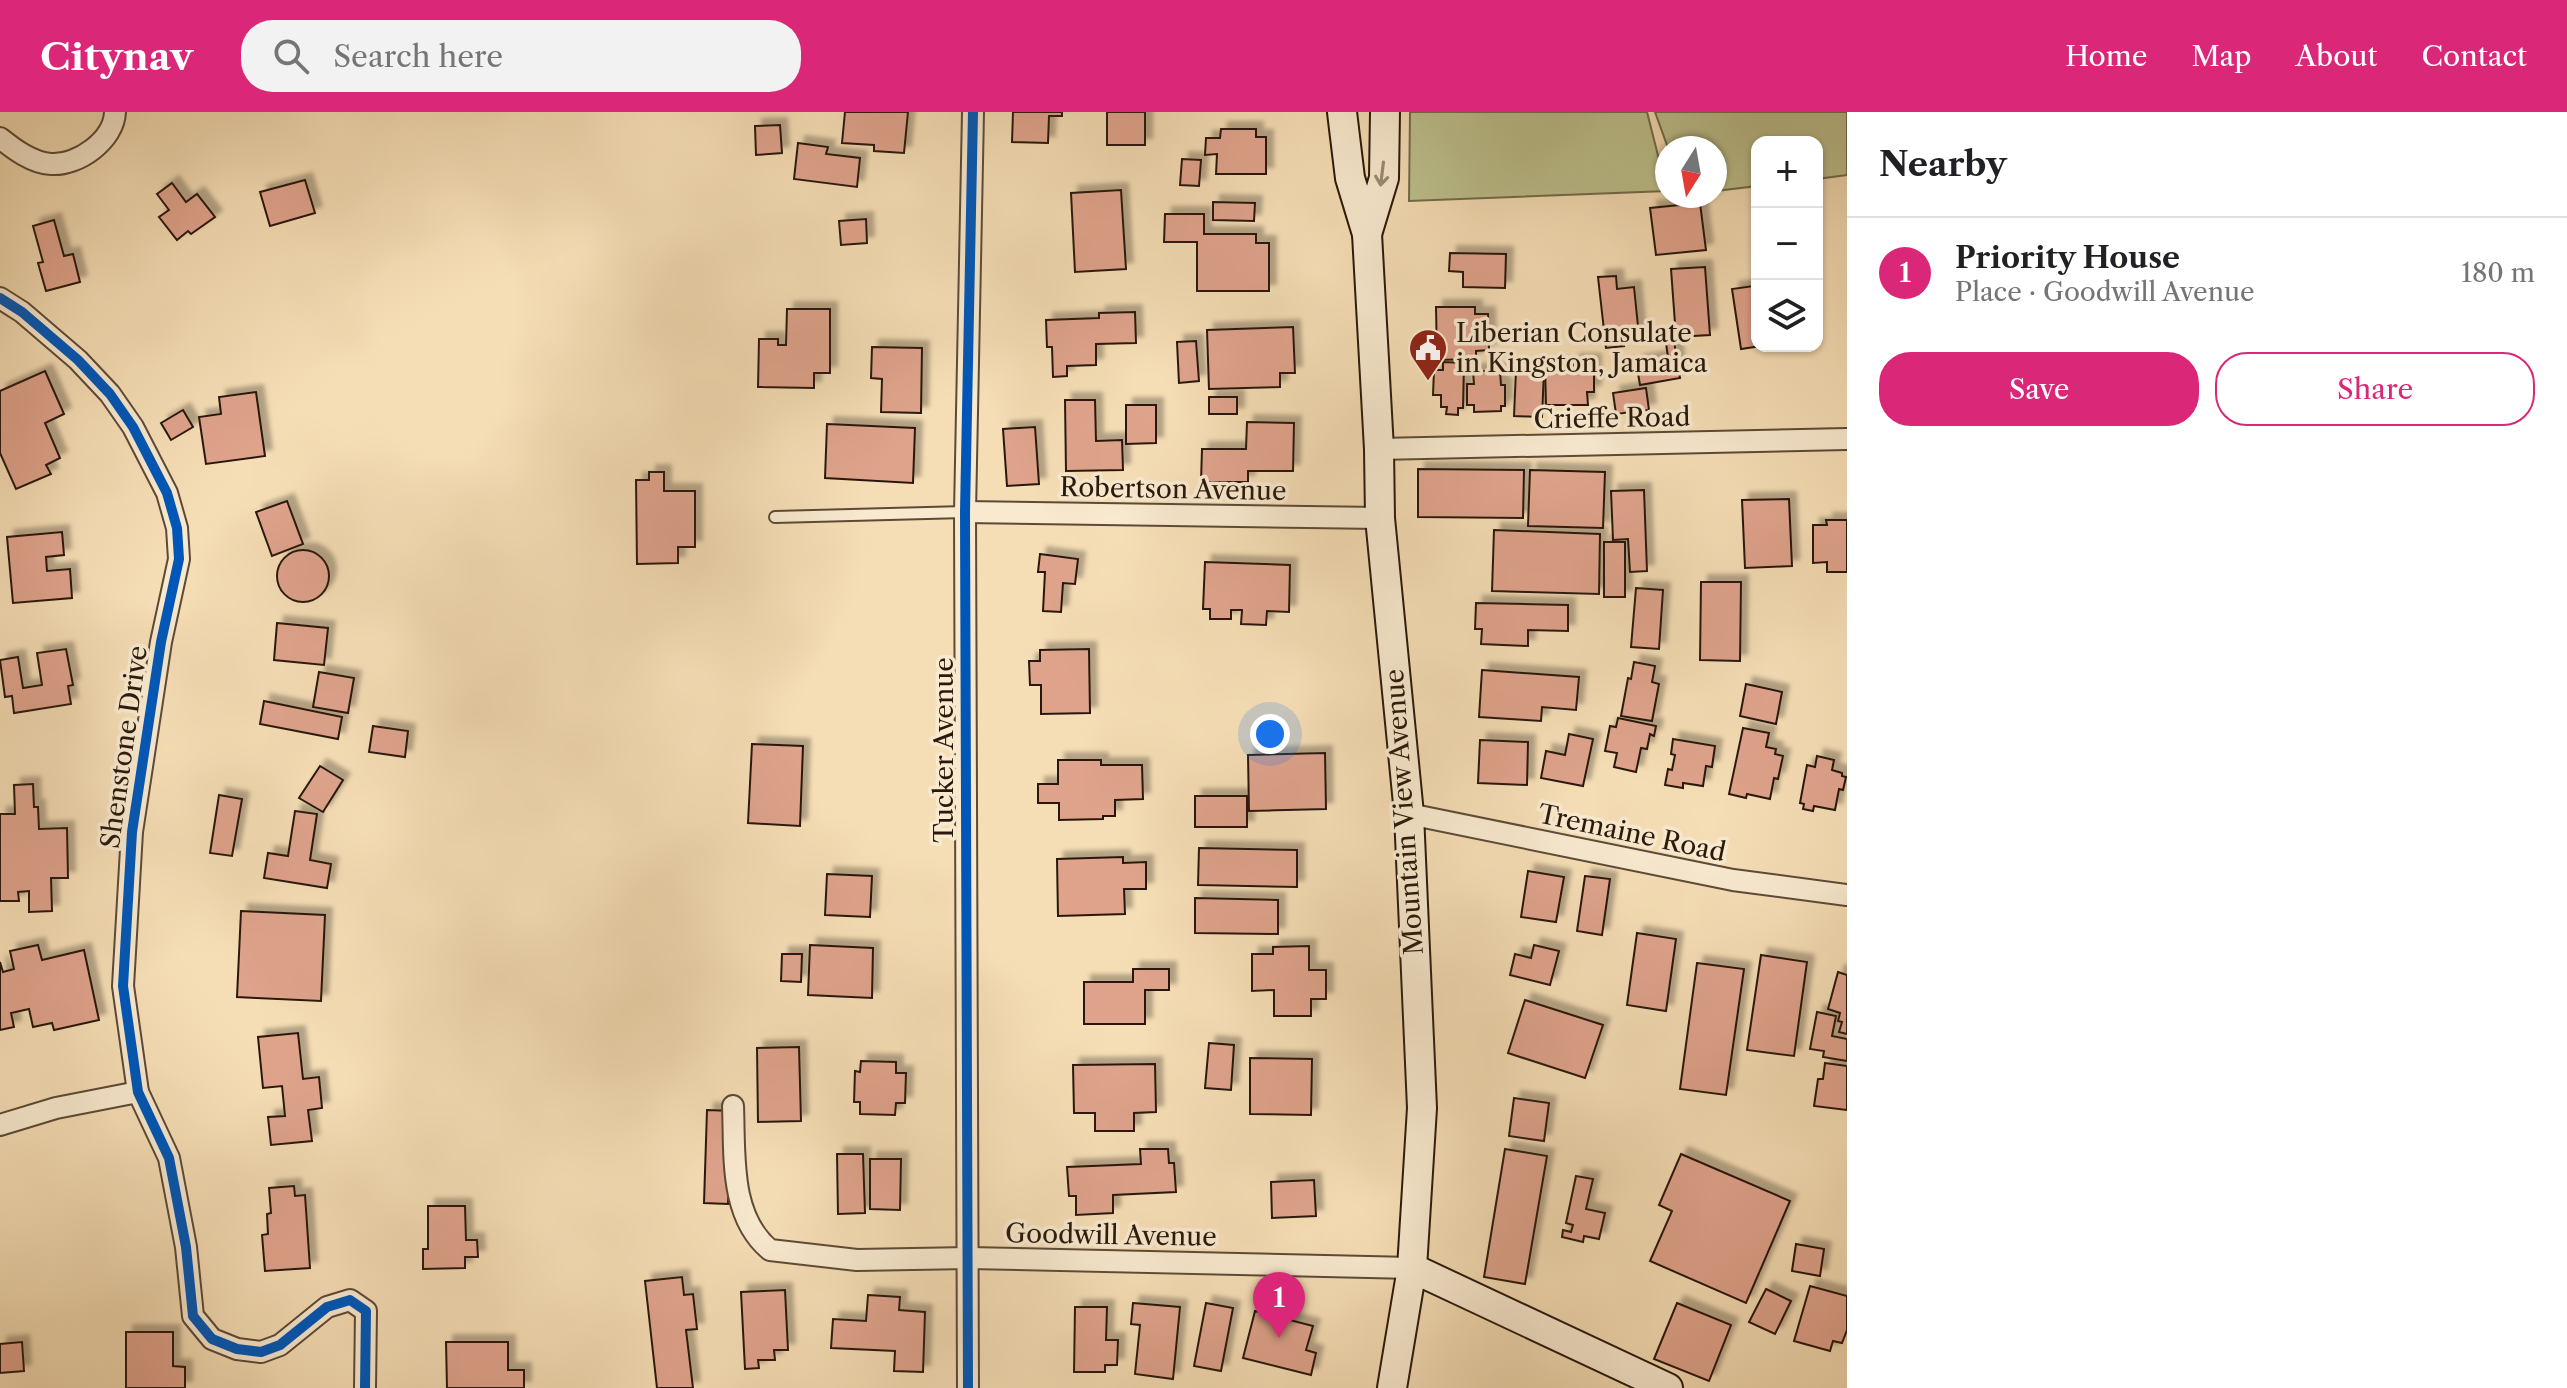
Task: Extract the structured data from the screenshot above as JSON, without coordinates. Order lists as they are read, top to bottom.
{
  "streets": {
    "main road": ["Mountain View Avenue"],
    "street": [
      "Crieffe Road",
      "Robertson Avenue",
      "Shenstone Drive",
      "Tucker Avenue",
      "Tremaine Road",
      "Goodwill Avenue"
    ]
  },
  "crossings": [
    ["Crieffe Road", "Mountain View Avenue"],
    ["Robertson Avenue", "Tucker Avenue"],
    ["Robertson Avenue", "Mountain View Avenue"],
    ["Tucker Avenue", "Goodwill Avenue"],
    ["Mountain View Avenue", "Tremaine Road"],
    ["Mountain View Avenue", "Goodwill Avenue"]
  ],
  "places": {
    "public building": ["Liberian Consulate in Kingston, Jamaica"]
  },
  "north": "bottom",
  "page": {
    "header": "Citynav",
    "search": "Search here",
    "nav": [
      "Home",
      "Map",
      "About",
      "Contact"
    ],
    "heading": "Nearby",
    "map_buttons": ["+", "−"],
    "list": [
      {
        "mark": "1",
        "name": "Priority House",
        "note": "Place · Goodwill Avenue",
        "value": "180 m"
      }
    ],
    "buttons": ["Save", "Share"],
    "pins": "1"
  }
}
